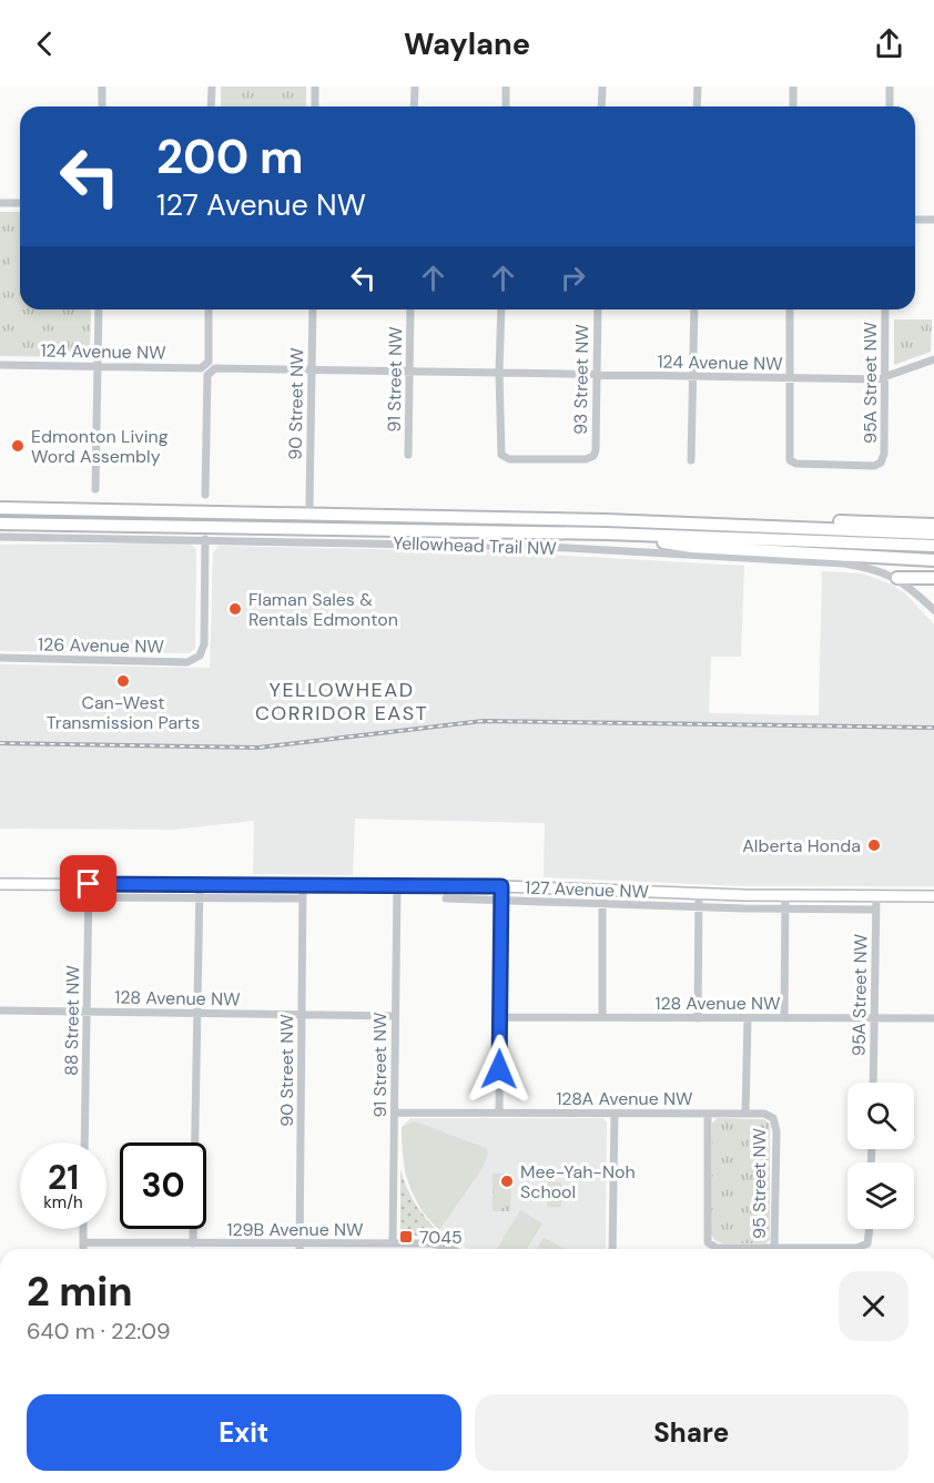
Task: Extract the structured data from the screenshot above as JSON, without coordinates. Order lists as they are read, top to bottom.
{
  "streets": {
    "highway": ["Yellowhead Trail NW"],
    "main road": ["127 Avenue NW"],
    "street": [
      "124 Avenue NW",
      "91 Street NW",
      "93 Street NW",
      "95A Street NW",
      "90 Street NW",
      "126 Avenue NW",
      "128 Avenue NW",
      "88 Street NW",
      "128A Avenue NW",
      "95 Street NW",
      "129B Avenue NW"
    ]
  },
  "crossings": [
    ["124 Avenue NW", "91 Street NW"],
    ["124 Avenue NW", "93 Street NW"],
    ["124 Avenue NW", "95A Street NW"],
    ["124 Avenue NW", "90 Street NW"],
    ["91 Street NW", "127 Avenue NW"],
    ["91 Street NW", "128 Avenue NW"],
    ["91 Street NW", "128A Avenue NW"],
    ["91 Street NW", "129B Avenue NW"],
    ["95A Street NW", "127 Avenue NW"],
    ["95A Street NW", "128 Avenue NW"],
    ["90 Street NW", "127 Avenue NW"],
    ["90 Street NW", "128 Avenue NW"],
    ["90 Street NW", "129B Avenue NW"],
    ["Yellowhead Trail NW", "126 Avenue NW"],
    ["127 Avenue NW", "88 Street NW"],
    ["128 Avenue NW", "88 Street NW"],
    ["128A Avenue NW", "95 Street NW"]
  ],
  "districts": ["YELLOWHEAD CORRIDOR EAST"],
  "places": {
    "other": [
      "Edmonton Living Word Assembly",
      "Flaman Sales & Rentals Edmonton",
      "Can-West Transmission Parts",
      "Alberta Honda",
      "Mee-Yah-Noh School"
    ],
    "transit": ["7045"]
  },
  "page": {
    "header": "Waylane",
    "turn": ["200 m", "127 Avenue NW"],
    "speed": "21 km/h",
    "limit": "30",
    "heading": ["2 min", "640 m · 22:09"],
    "buttons": ["Exit", "Share"]
  }
}
